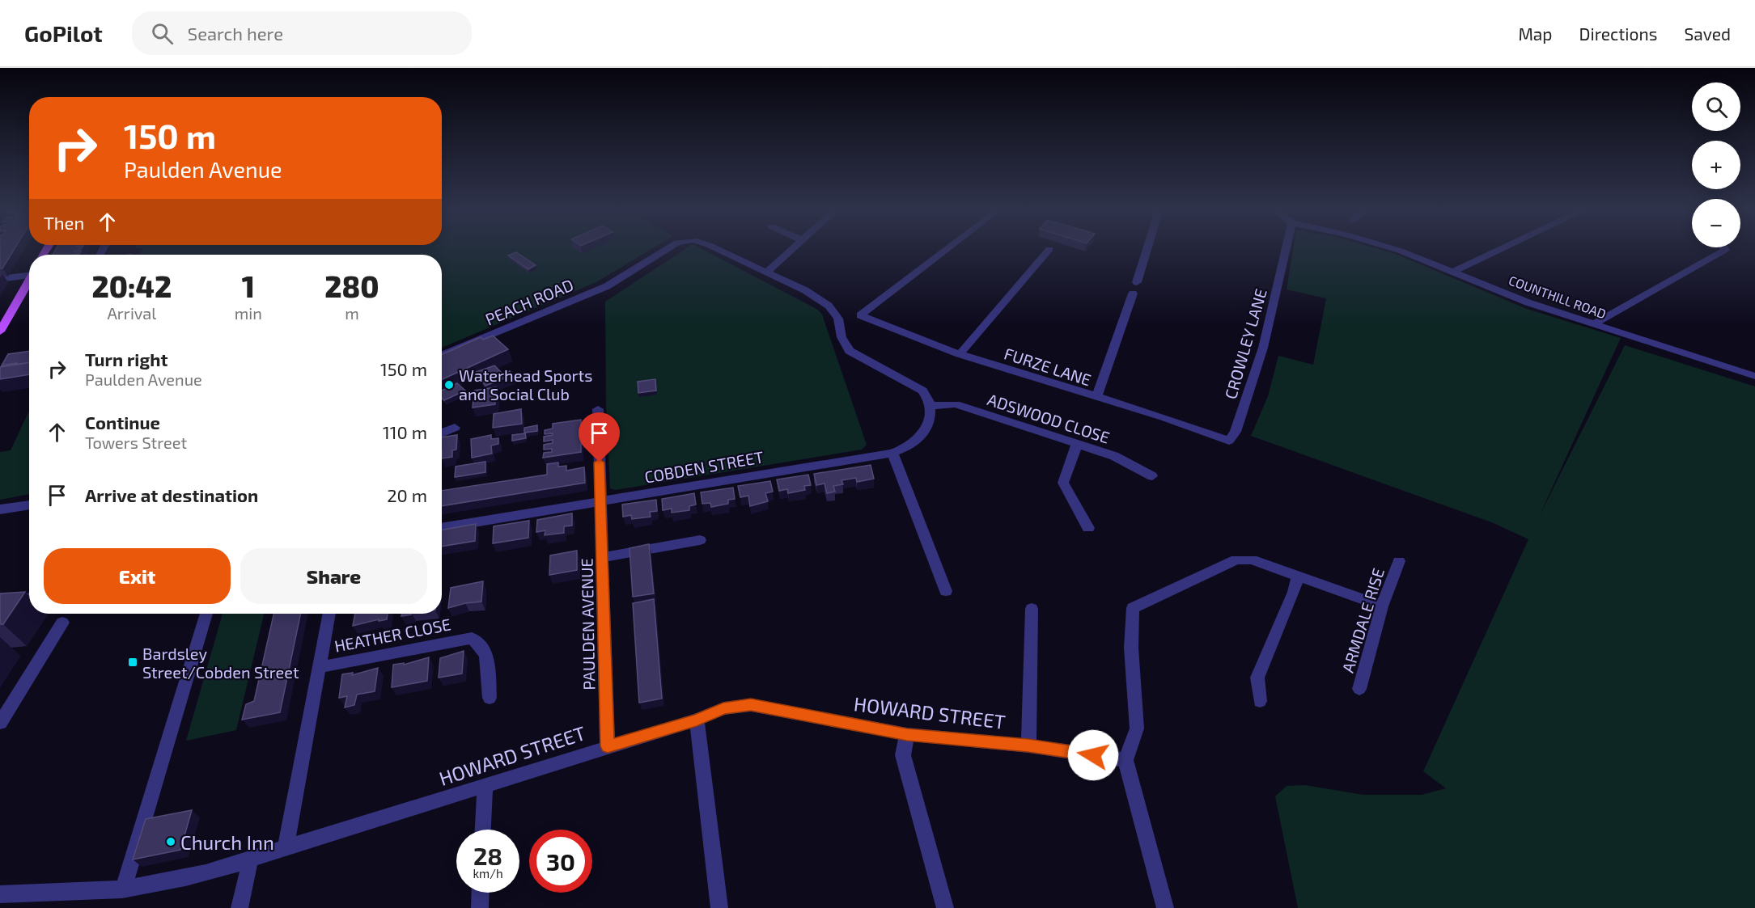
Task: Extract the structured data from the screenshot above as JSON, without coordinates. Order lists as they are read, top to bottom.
{
  "streets": {
    "street": [
      "COUNTHILL ROAD",
      "PEACH ROAD",
      "CROWLEY LANE",
      "FURZE LANE",
      "ADSWOOD CLOSE",
      "COBDEN STREET",
      "ARMDALE RISE",
      "PAULDEN AVENUE",
      "HEATHER CLOSE",
      "HOWARD STREET"
    ]
  },
  "crossings": [
    ["CROWLEY LANE", "FURZE LANE"],
    ["ADSWOOD CLOSE", "COBDEN STREET"],
    ["COBDEN STREET", "PAULDEN AVENUE"],
    ["PAULDEN AVENUE", "HOWARD STREET"]
  ],
  "places": {
    "other": ["Waterhead Sports and Social Club", "Church Inn"],
    "transit": ["Bardsley Street/Cobden Street"]
  },
  "page": {
    "header": "GoPilot",
    "search": "Search here",
    "nav": ["Map", "Directions", "Saved"],
    "map_buttons": ["+", "−"],
    "turn": ["150 m", "Paulden Avenue"],
    "then": "Then",
    "eta": [
      "20:42",
      "Arrival",
      "1",
      "min",
      "280",
      "m"
    ],
    "list": [
      {
        "name": "Turn right",
        "note": "Paulden Avenue",
        "value": "150 m"
      },
      {
        "name": "Continue",
        "note": "Towers Street",
        "value": "110 m"
      },
      {
        "name": "Arrive at destination",
        "value": "20 m"
      }
    ],
    "buttons": ["Exit", "Share"],
    "speed": "28 km/h",
    "limit": "30"
  }
}
